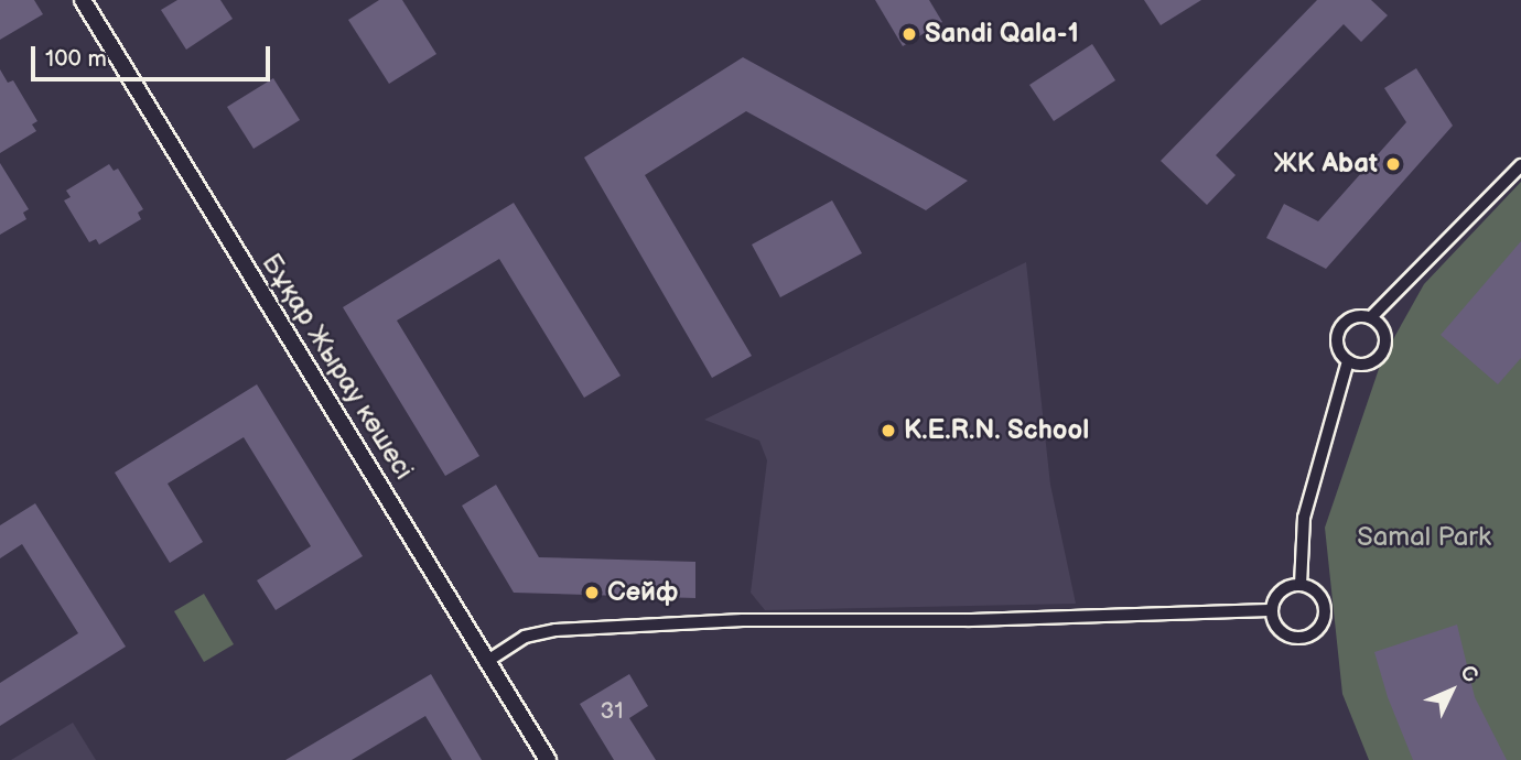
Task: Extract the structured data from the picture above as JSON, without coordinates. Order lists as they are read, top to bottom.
{
  "streets": {
    "street": ["Бұқар Жырау көшесі"]
  },
  "parks": ["Samal Park"],
  "places": [
    "Sandi Qala-1",
    "ЖК Abat",
    "K.E.R.N. School",
    "Сейф"
  ],
  "house_numbers": ["31"],
  "scale_bar": "100 m",
  "north": "top right"
}
